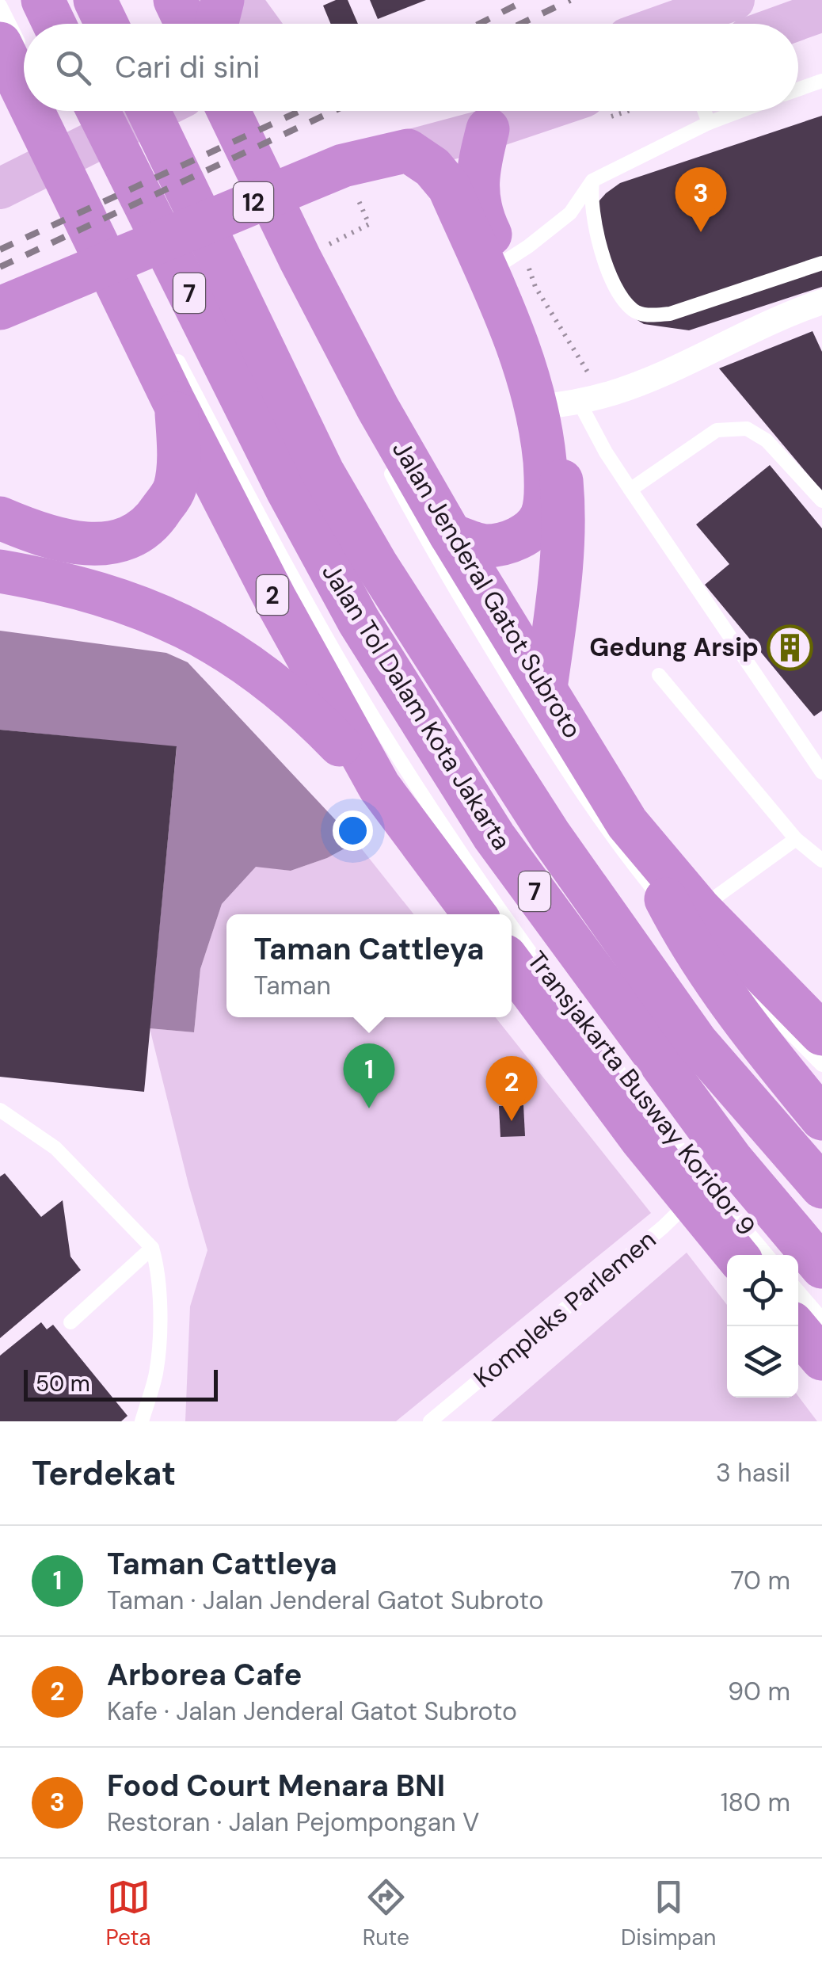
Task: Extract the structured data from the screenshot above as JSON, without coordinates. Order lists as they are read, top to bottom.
{
  "streets": {
    "highway": [
      "12",
      "7",
      "Jalan Jenderal Gatot Subroto",
      "2",
      "Jalan Tol Dalam Kota Jakarta"
    ],
    "lane": ["Transjakarta Busway Koridor 9", "Kompleks Parlemen"]
  },
  "places": {
    "building": ["Gedung Arsip"]
  },
  "scale_bar": "50 m",
  "page": {
    "search": "Cari di sini",
    "pins": ["3", "1", "2"],
    "popup": ["Taman Cattleya", "Taman"],
    "scale": "50 m",
    "heading": ["Terdekat", "3 hasil"],
    "list": [
      {
        "mark": "1",
        "name": "Taman Cattleya",
        "note": "Taman · Jalan Jenderal Gatot Subroto",
        "value": "70 m"
      },
      {
        "mark": "2",
        "name": "Arborea Cafe",
        "note": "Kafe · Jalan Jenderal Gatot Subroto",
        "value": "90 m"
      },
      {
        "mark": "3",
        "name": "Food Court Menara BNI",
        "note": "Restoran · Jalan Pejompongan V",
        "value": "180 m"
      }
    ],
    "nav": ["Peta", "Rute", "Disimpan"]
  }
}
